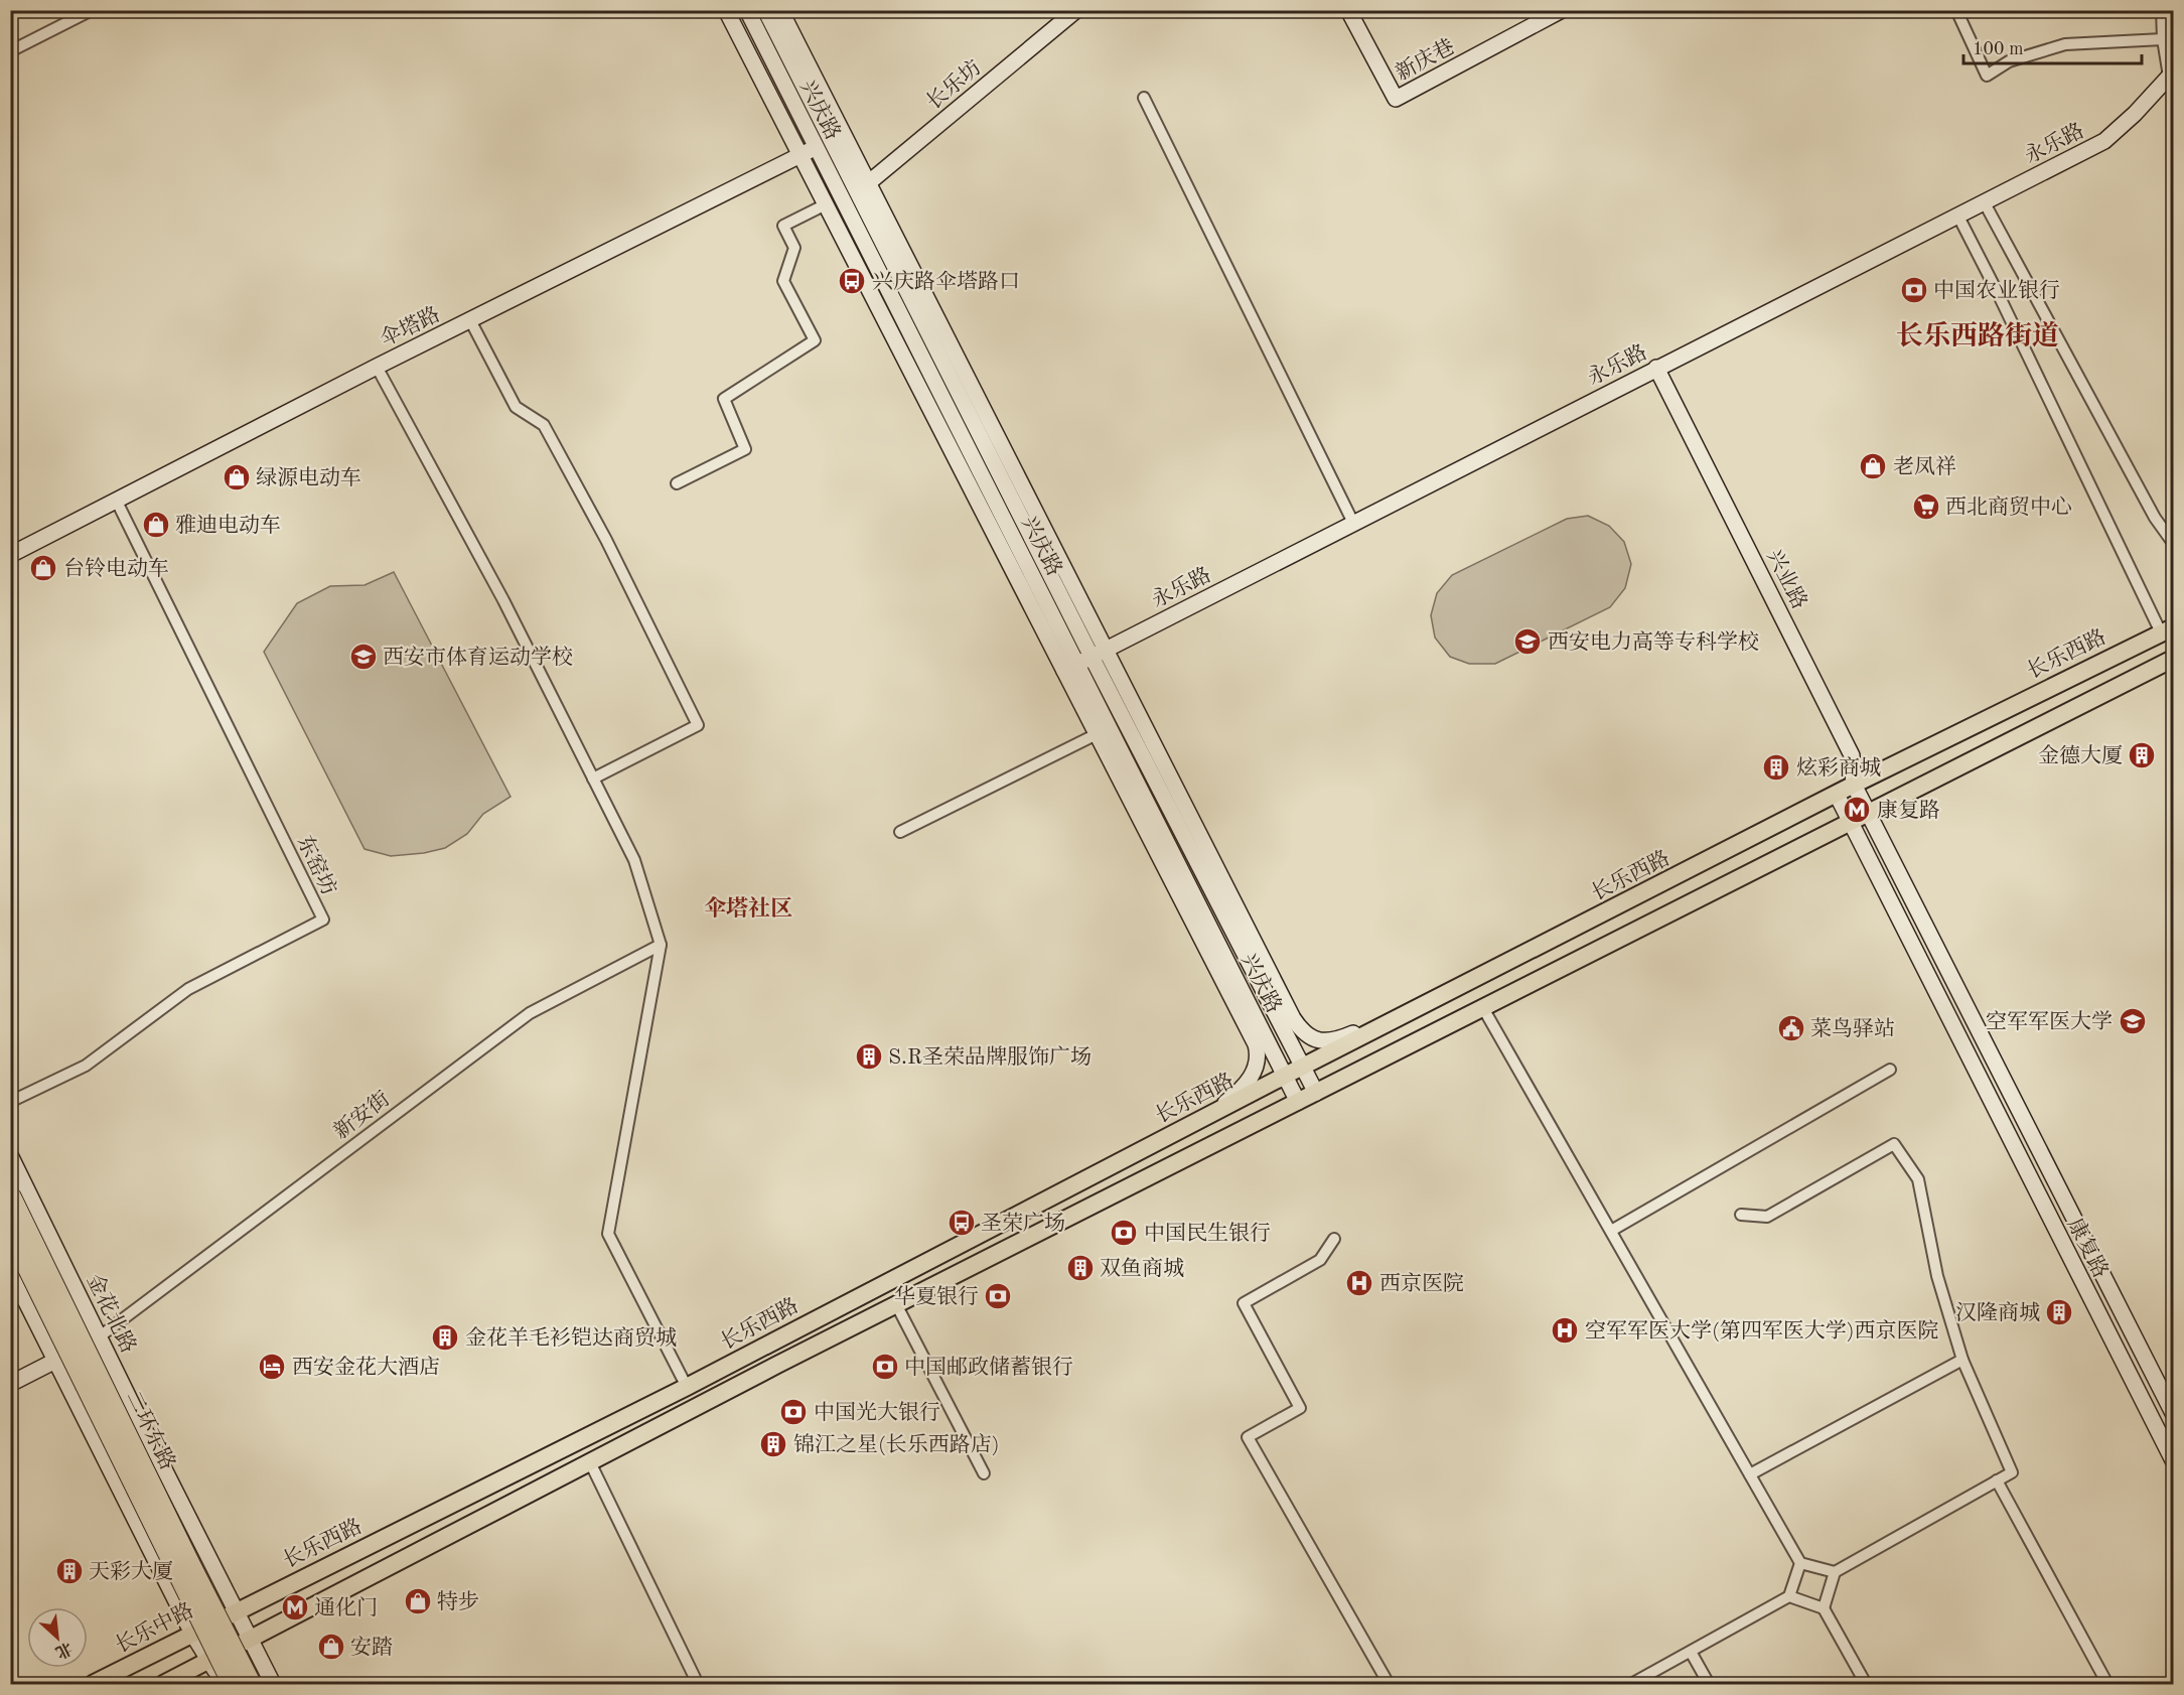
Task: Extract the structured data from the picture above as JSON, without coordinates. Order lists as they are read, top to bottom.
{
  "streets": {
    "highway": ["二环东路"],
    "main road": ["长乐西路", "长乐中路"],
    "street": [
      "新庆巷",
      "长乐坊",
      "兴庆路",
      "永乐路",
      "伞塔路",
      "兴业路",
      "东窑坊",
      "新安街",
      "康复路",
      "金花北路"
    ]
  },
  "crossings": [
    ["长乐坊", "兴庆路"],
    ["兴庆路", "永乐路"],
    ["兴庆路", "伞塔路"],
    ["兴庆路", "长乐西路"],
    ["永乐路", "兴业路"],
    ["伞塔路", "东窑坊"],
    ["兴业路", "长乐西路"],
    ["兴业路", "康复路"],
    ["长乐西路", "康复路"],
    ["长乐西路", "金花北路"],
    ["长乐西路", "长乐中路"],
    ["新安街", "金花北路"],
    ["金花北路", "长乐中路"]
  ],
  "districts": ["长乐西路街道", "伞塔社区"],
  "places": {
    "bus stop": ["兴庆路伞塔路口", "圣荣广场"],
    "bank": [
      "中国农业银行",
      "中国民生银行",
      "华夏银行",
      "中国邮政储蓄银行",
      "中国光大银行"
    ],
    "shop": [
      "老凤祥",
      "绿源电动车",
      "雅迪电动车",
      "台铃电动车",
      "特步",
      "安踏"
    ],
    "supermarket": ["西北商贸中心"],
    "school or university": ["西安电力高等专科学校", "西安市体育运动学校", "空军军医大学"],
    "building": [
      "金德大厦",
      "炫彩商城",
      "S.R圣荣品牌服饰广场",
      "双鱼商城",
      "汉隆商城",
      "金花羊毛衫铠达商贸城",
      "锦江之星(长乐西路店)",
      "天彩大厦"
    ],
    "metro station": ["康复路", "通化门"],
    "public building": ["菜鸟驿站"],
    "hospital": ["西京医院", "空军军医大学(第四军医大学)西京医院"],
    "hotel": ["西安金花大酒店"]
  },
  "scale_bar": "100 m",
  "north": "bottom right"
}
